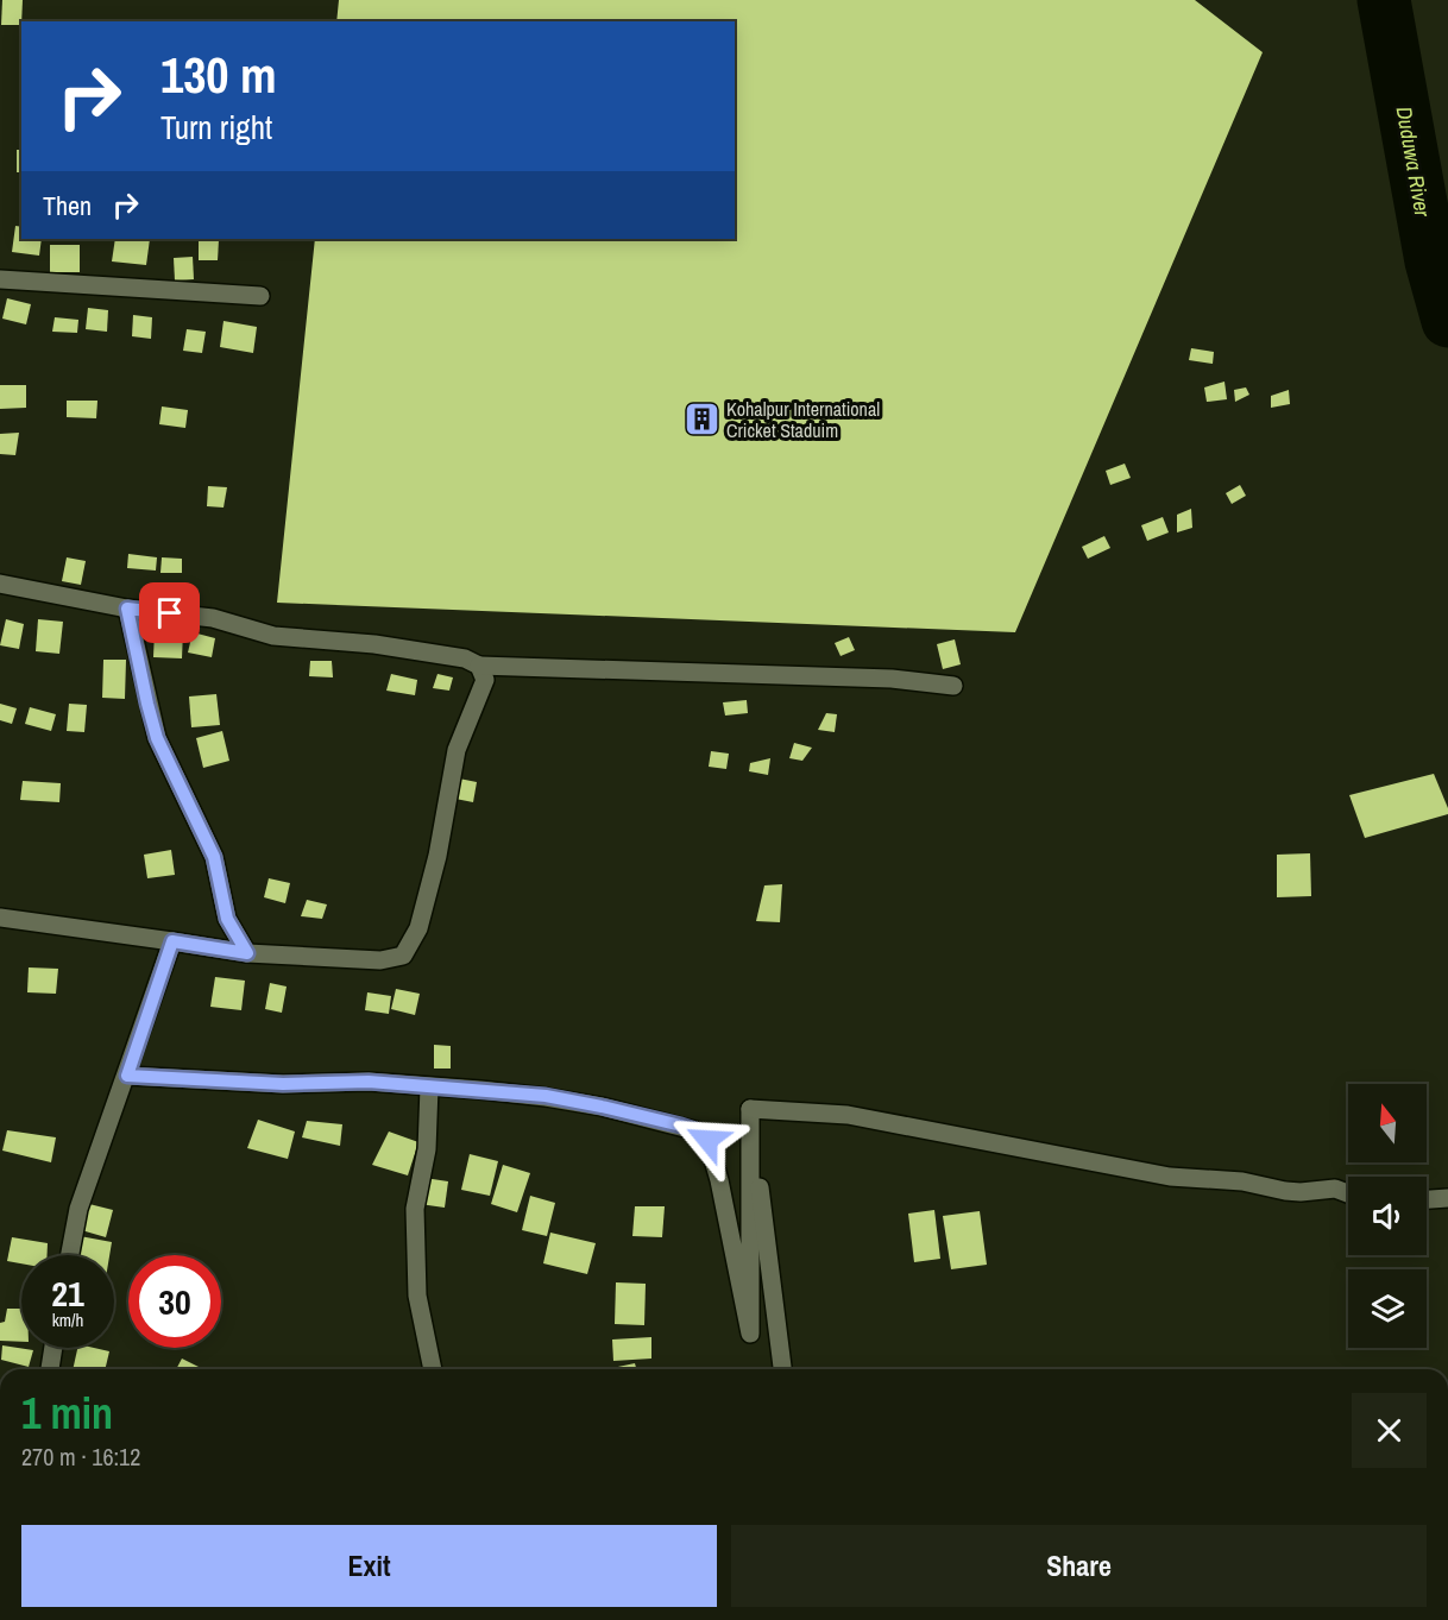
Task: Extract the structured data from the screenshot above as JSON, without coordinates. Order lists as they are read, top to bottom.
{
  "water": ["Duduwa River"],
  "places": {
    "building": ["Kohalpur International Cricket Staduim"]
  },
  "north": "top",
  "page": {
    "turn": ["130 m", "Turn right"],
    "then": "Then",
    "speed": "21 km/h",
    "limit": "30",
    "heading": ["1 min", "270 m · 16:12"],
    "buttons": ["Exit", "Share"]
  }
}
